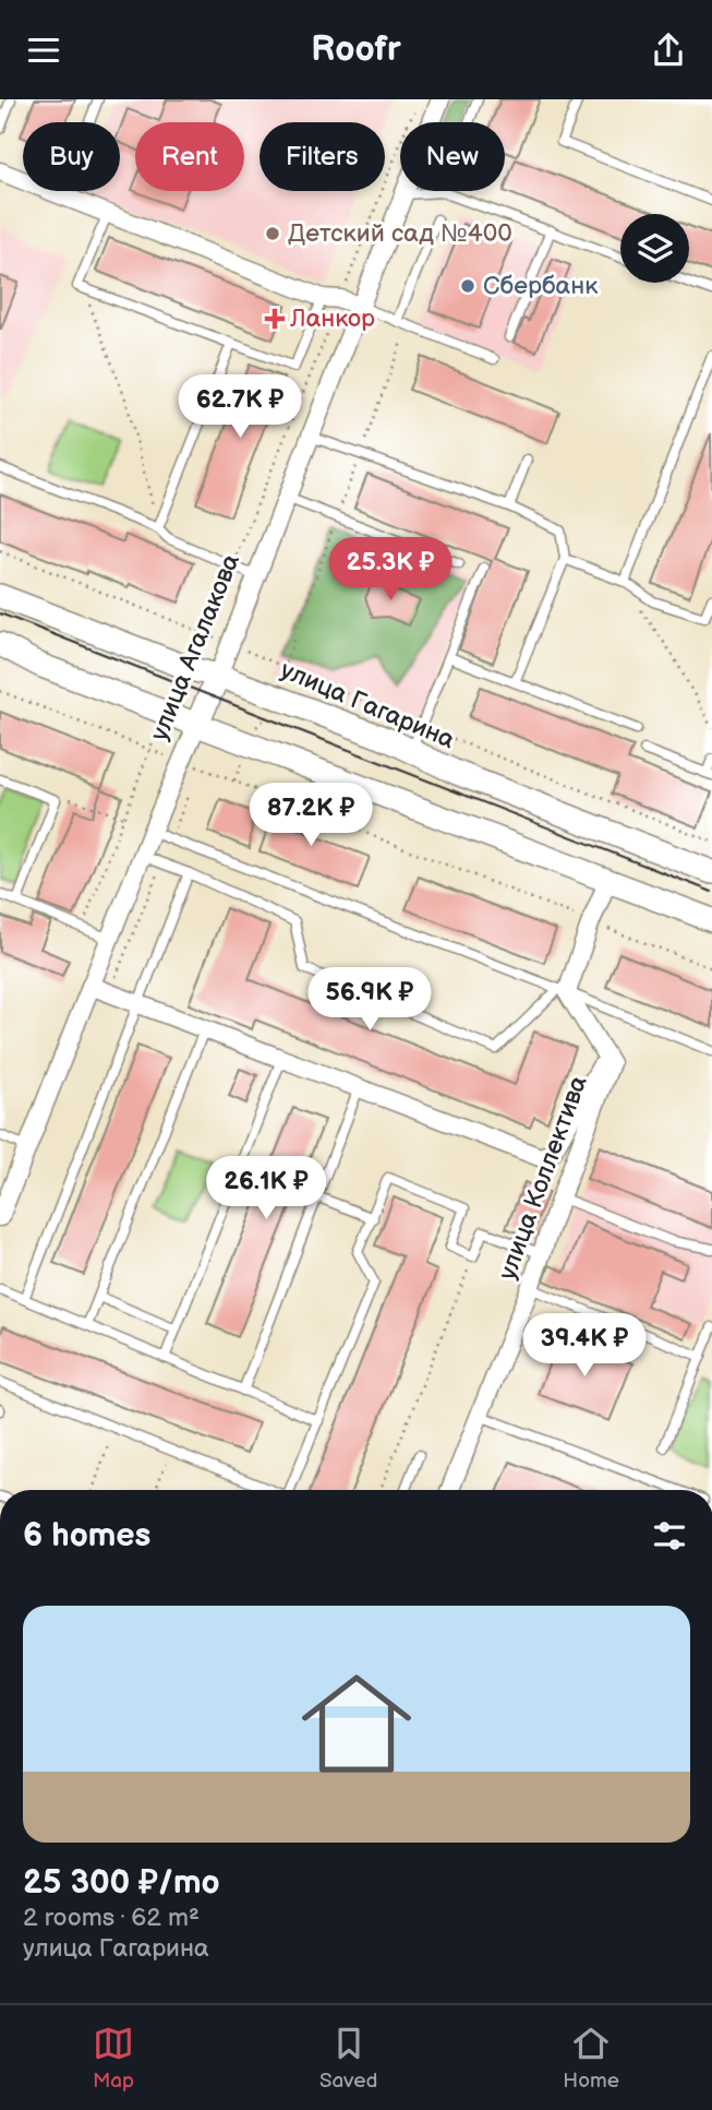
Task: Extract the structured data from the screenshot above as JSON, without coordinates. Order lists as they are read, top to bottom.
{
  "streets": {
    "main road": ["улица Агалакова", "улица Гагарина"],
    "street": ["улица Коллектива"]
  },
  "crossings": [
    ["улица Агалакова", "улица Гагарина"]
  ],
  "places": {
    "other": ["Детский сад №400", "Сбербанк"],
    "health": ["Ланкор"]
  },
  "page": {
    "header": "Roofr",
    "chip": [
      "Buy",
      "Rent",
      "Filters",
      "New"
    ],
    "price": [
      "62.7K ₽",
      "25.3K ₽",
      "87.2K ₽",
      "56.9K ₽",
      "26.1K ₽",
      "39.4K ₽"
    ],
    "heading": "6 homes",
    "list": [
      {
        "name": "25 300 ₽/mo",
        "note": "2 rooms · 62 m² · улица Гагарина"
      }
    ],
    "tabs": ["Map", "Saved", "Home"]
  }
}
